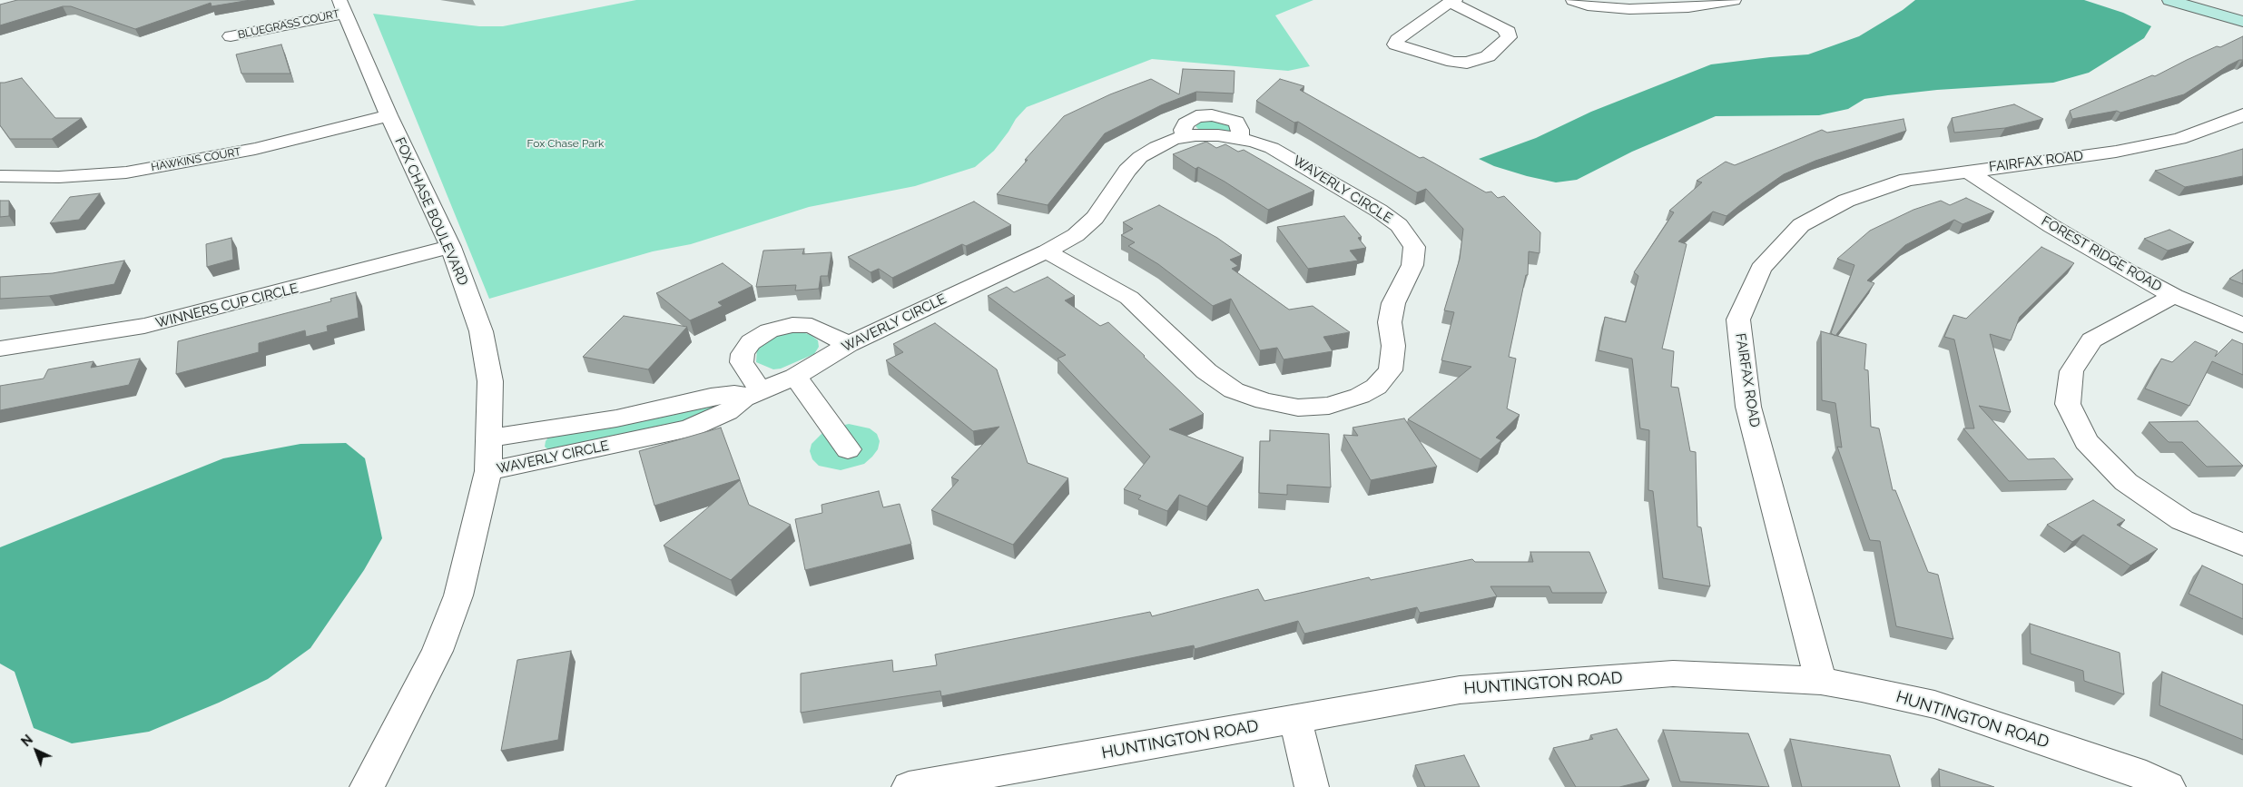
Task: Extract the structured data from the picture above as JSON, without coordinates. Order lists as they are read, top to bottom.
{
  "streets": {
    "street": [
      "BLUEGRASS COURT",
      "HAWKINS COURT",
      "FAIRFAX ROAD",
      "WAVERLY CIRCLE",
      "FOX CHASE BOULEVARD",
      "FOREST RIDGE ROAD",
      "WINNERS CUP CIRCLE",
      "HUNTINGTON ROAD"
    ]
  },
  "crossings": [
    ["BLUEGRASS COURT", "FOX CHASE BOULEVARD"],
    ["HAWKINS COURT", "FOX CHASE BOULEVARD"],
    ["FAIRFAX ROAD", "FOREST RIDGE ROAD"],
    ["FAIRFAX ROAD", "HUNTINGTON ROAD"],
    ["WAVERLY CIRCLE", "FOX CHASE BOULEVARD"],
    ["FOX CHASE BOULEVARD", "WINNERS CUP CIRCLE"]
  ],
  "parks": ["Fox Chase Park"],
  "north": "top left"
}
